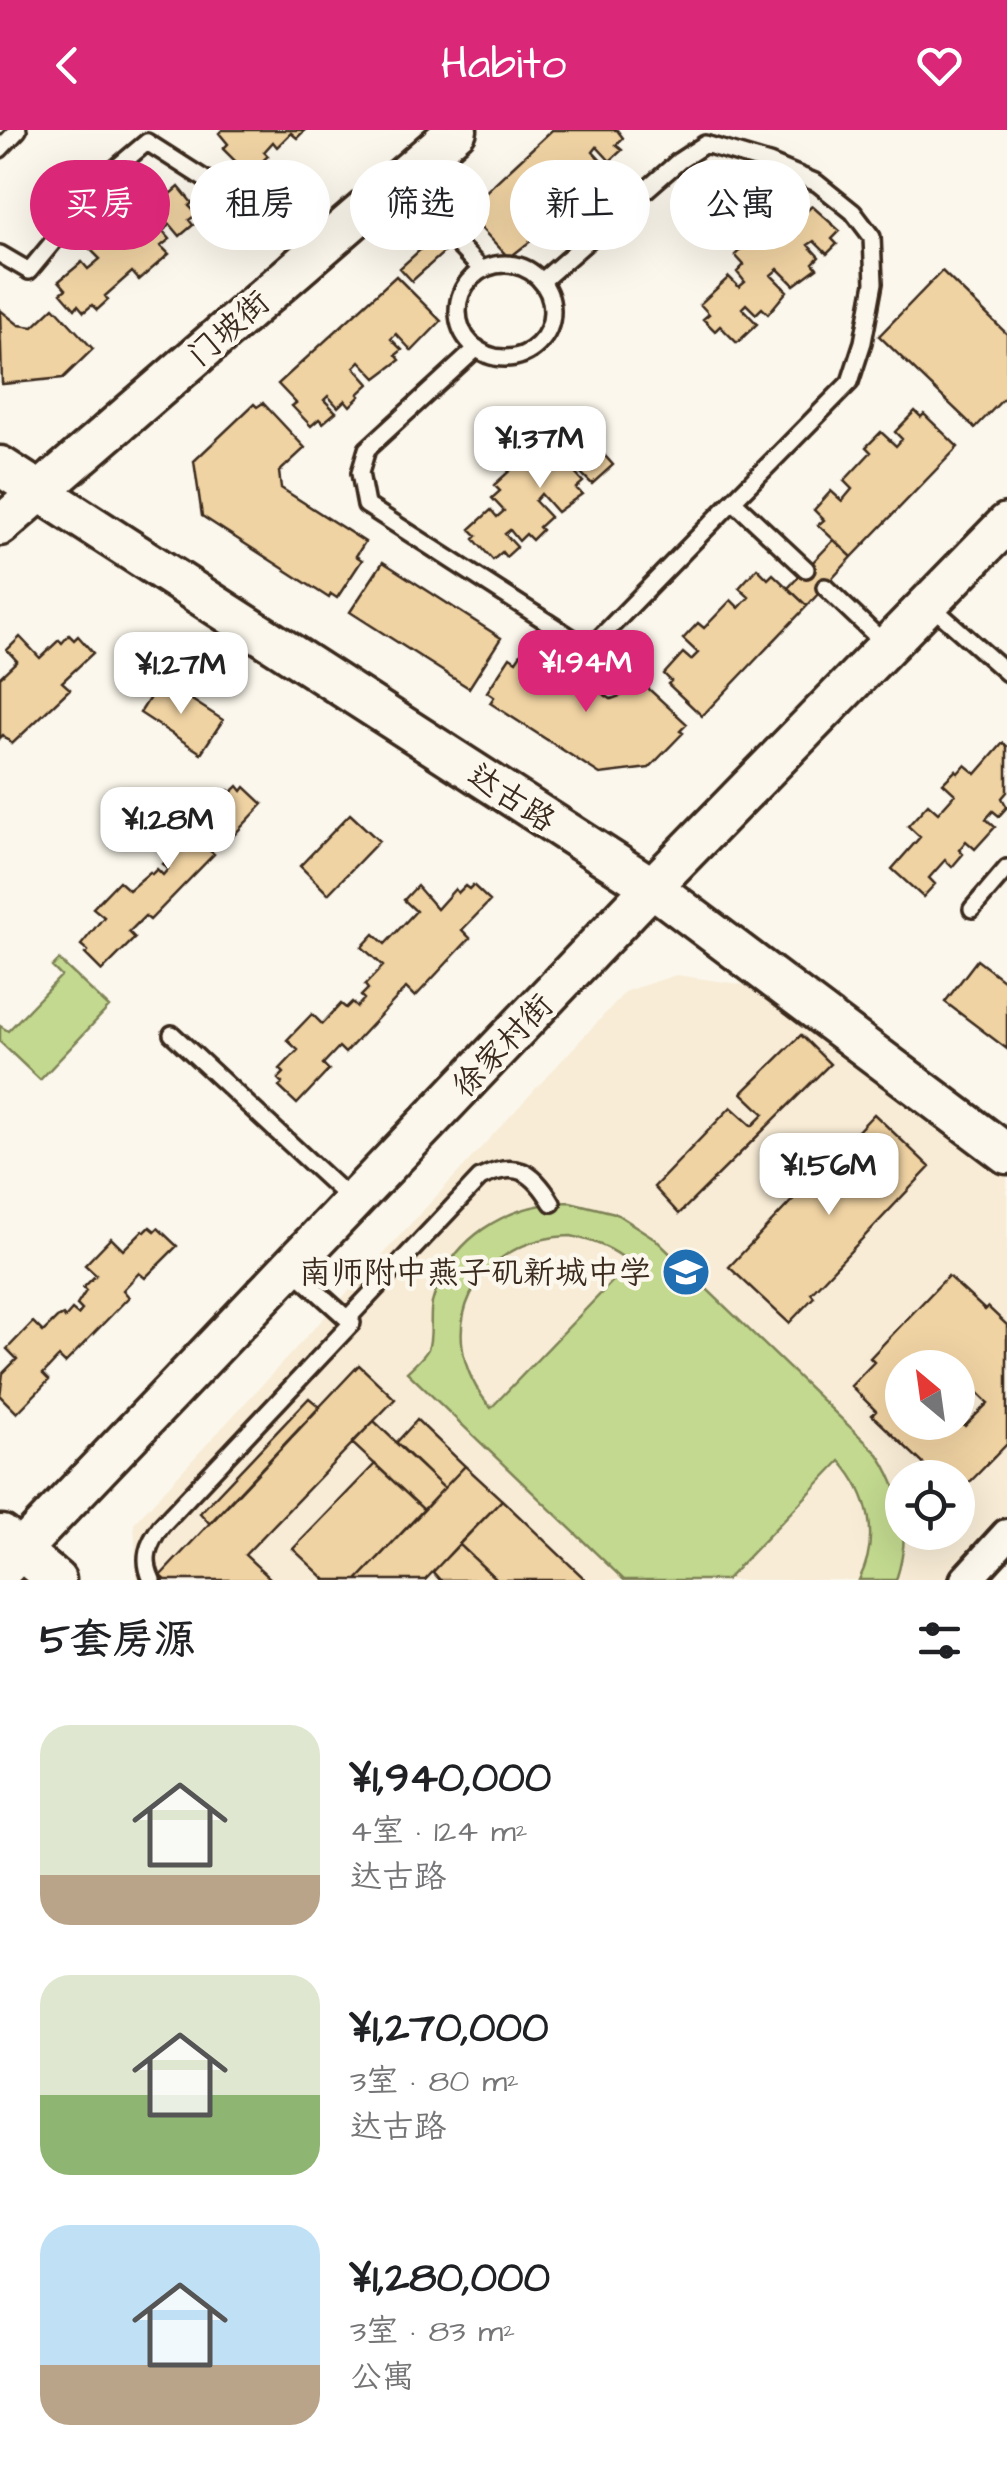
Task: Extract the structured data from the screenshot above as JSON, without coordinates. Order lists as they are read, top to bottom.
{
  "streets": {
    "street": ["门坡街", "达古路", "徐家村街"]
  },
  "crossings": [
    ["门坡街", "达古路"],
    ["达古路", "徐家村街"]
  ],
  "places": {
    "school or university": ["南师附中燕子矶新城中学"]
  },
  "north": "top left",
  "page": {
    "header": "Habito",
    "chip": [
      "买房",
      "租房",
      "筛选",
      "新上",
      "公寓"
    ],
    "price": [
      "¥1.37M",
      "¥1.94M",
      "¥1.27M",
      "¥1.28M",
      "¥1.56M"
    ],
    "heading": "5套房源",
    "list": [
      {
        "name": "¥1,940,000",
        "note": "4室 · 124 m² · 达古路"
      },
      {
        "name": "¥1,270,000",
        "note": "3室 · 80 m² · 达古路"
      },
      {
        "name": "¥1,280,000",
        "note": "3室 · 83 m² · 公寓"
      }
    ]
  }
}
